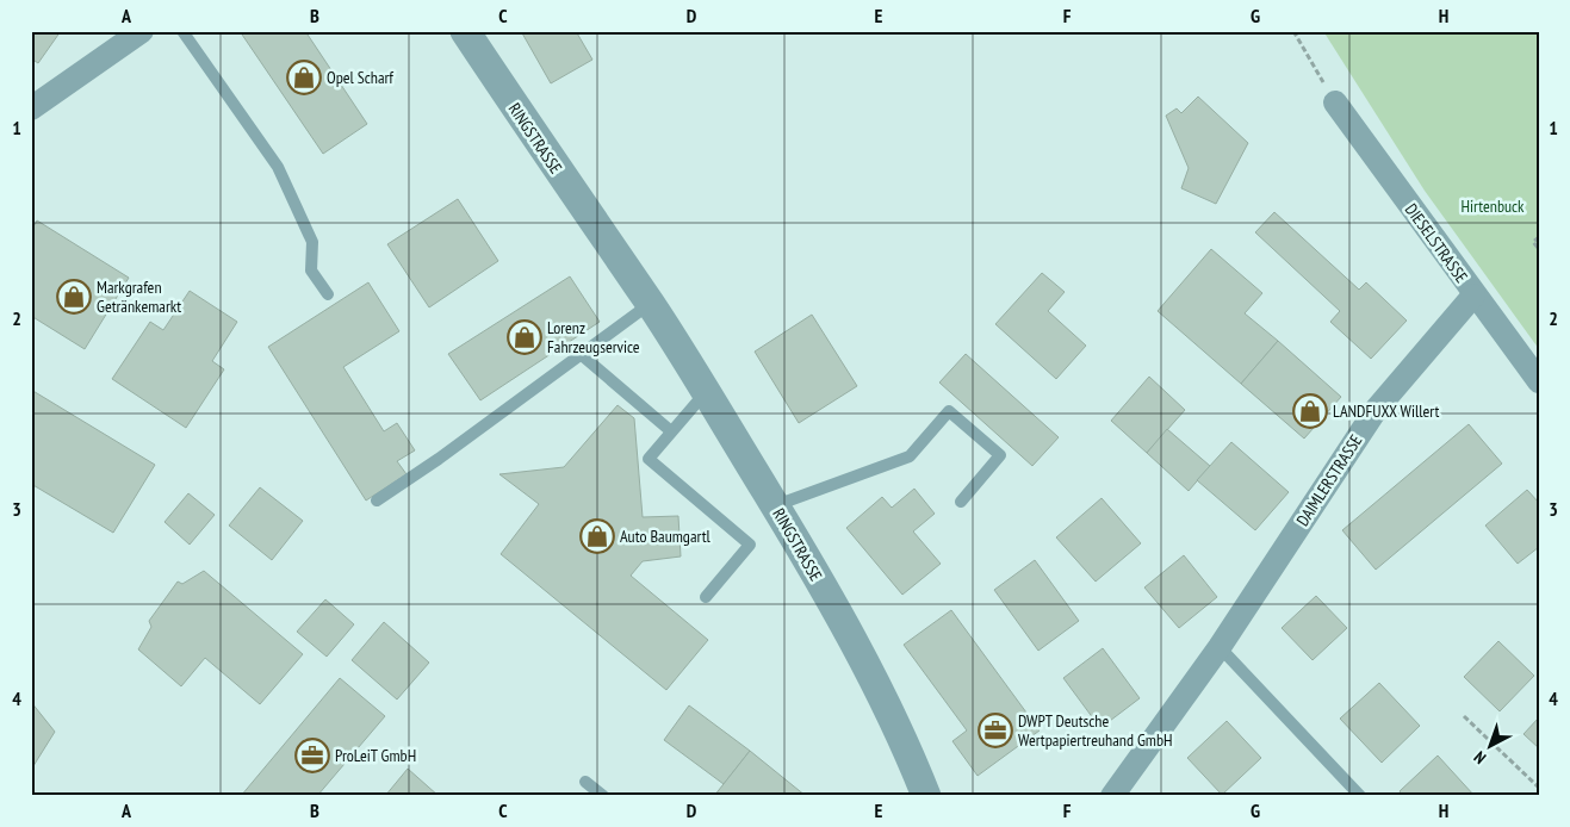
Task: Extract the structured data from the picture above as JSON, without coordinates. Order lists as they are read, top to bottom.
{
  "streets": {
    "street": ["RINGSTRASSE", "DIESELSTRASSE", "DAIMLERSTRASSE"]
  },
  "crossings": [
    ["DIESELSTRASSE", "DAIMLERSTRASSE"]
  ],
  "parks": ["Hirtenbuck"],
  "places": {
    "shop": [
      "Opel Scharf",
      "Markgrafen Getränkemarkt",
      "Lorenz Fahrzeugservice",
      "LANDFUXX Willert",
      "Auto Baumgartl"
    ],
    "office": ["DWPT Deutsche Wertpapiertreuhand GmbH", "ProLeiT GmbH"]
  },
  "north": "bottom left",
  "grid": {
    "columns": [
      "A",
      "B",
      "C",
      "D",
      "E",
      "F",
      "G",
      "H"
    ],
    "rows": [
      "1",
      "2",
      "3",
      "4"
    ]
  }
}
